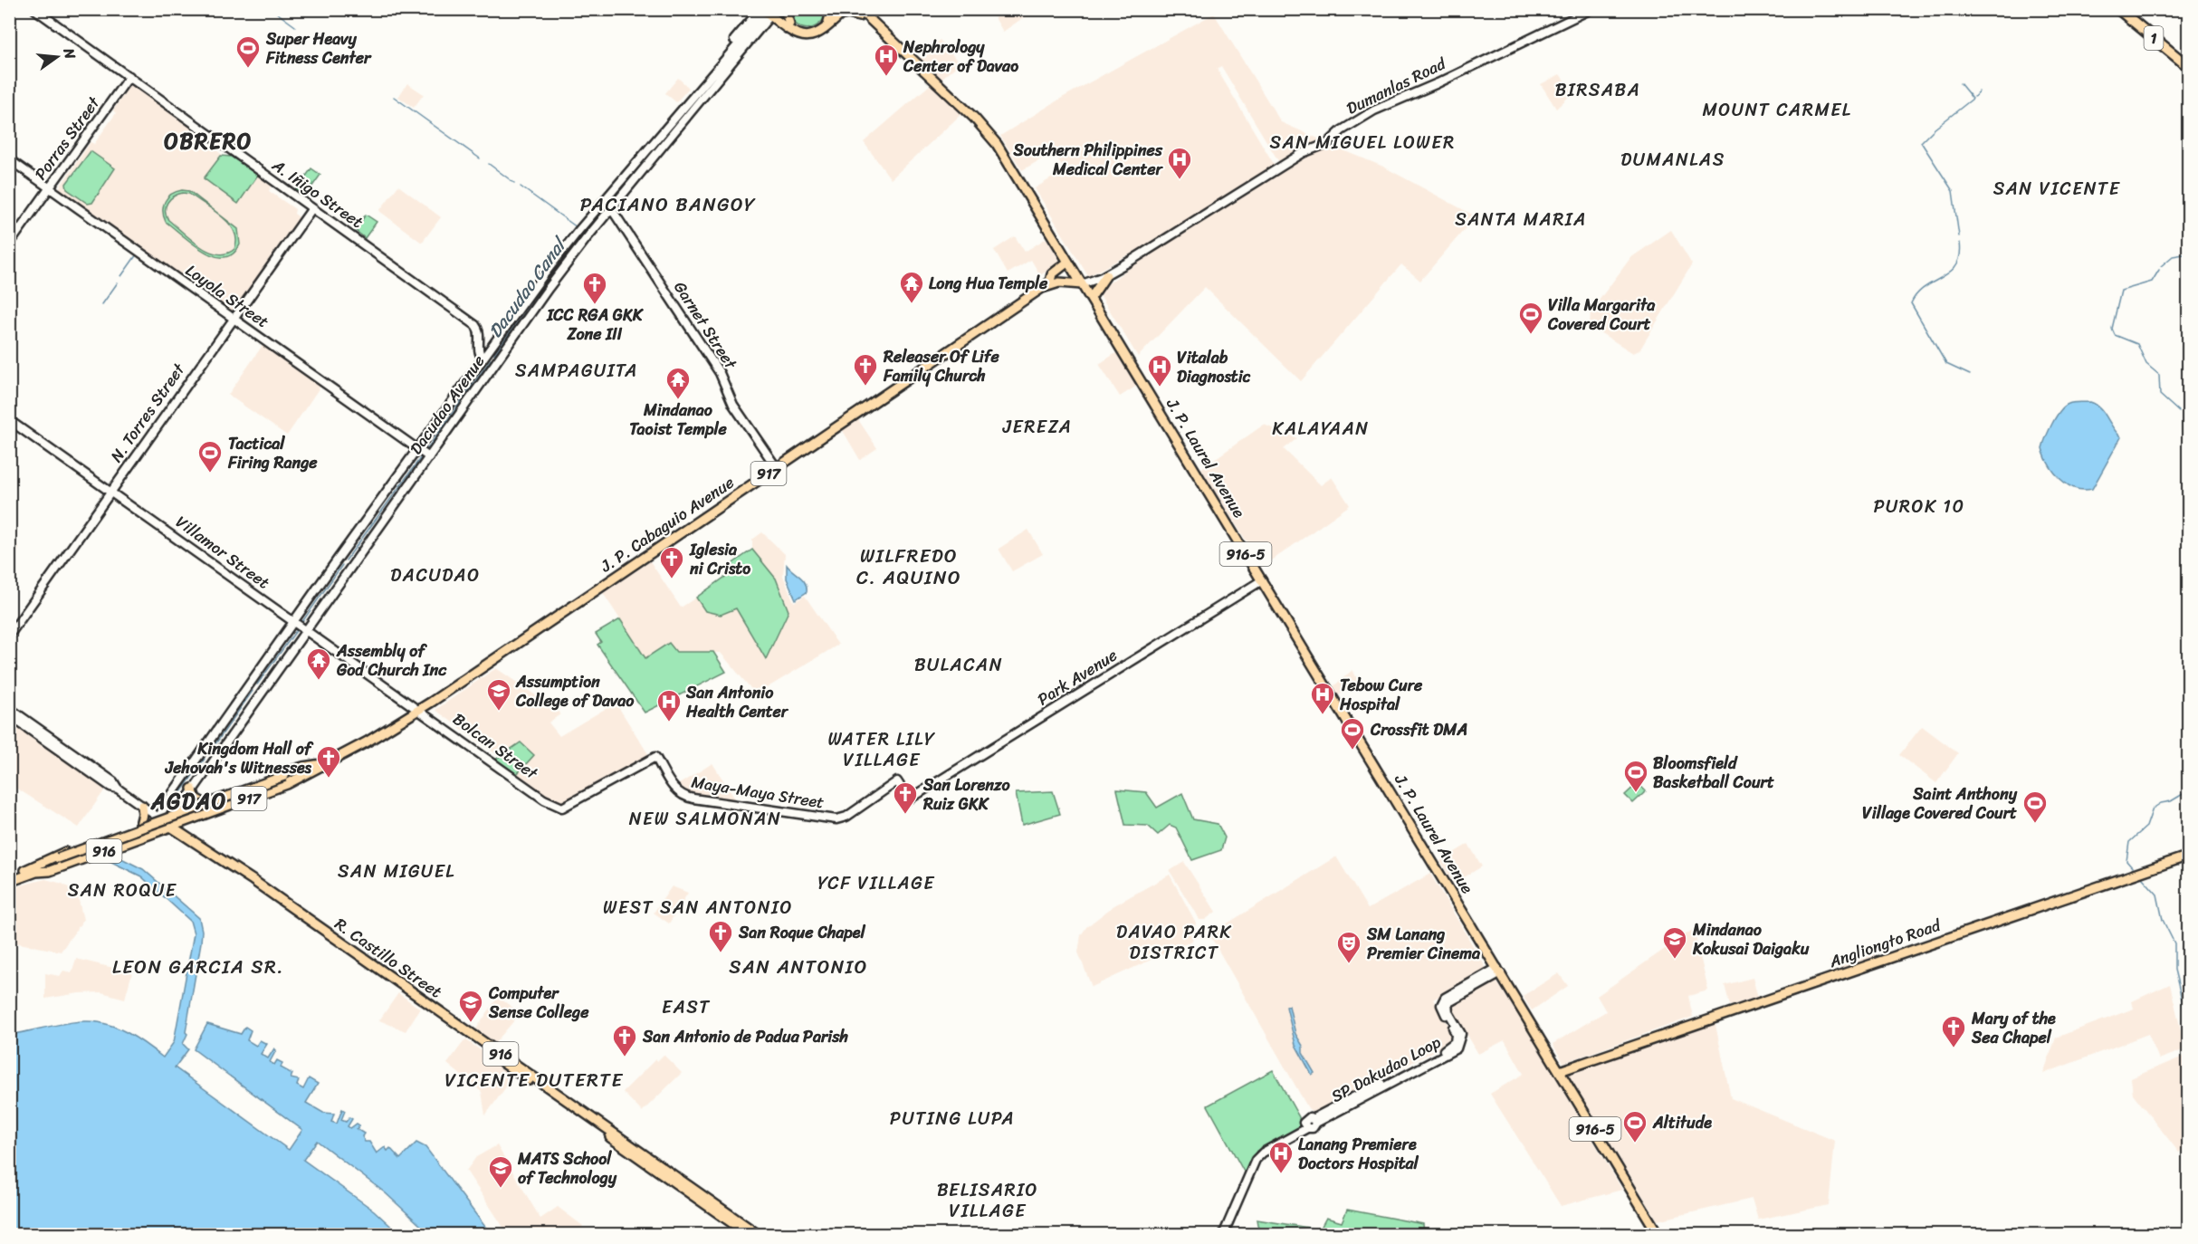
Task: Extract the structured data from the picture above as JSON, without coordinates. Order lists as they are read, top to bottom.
{
  "streets": {
    "highway": ["1"],
    "main road": [
      "J. P. Laurel Avenue",
      "917",
      "J. P. Cabaguio Avenue",
      "916-5",
      "916",
      "Angliongto Road",
      "R. Castillo Street"
    ],
    "street": [
      "Dumanlas Road",
      "Porras Street",
      "A. Iñigo Street",
      "Loyola Street",
      "Garnet Street",
      "Dacudao Avenue",
      "N. Torres Street",
      "Villamor Street",
      "Park Avenue",
      "Bolcan Street",
      "Maya-Maya Street",
      "SP Dakudao Loop"
    ]
  },
  "crossings": [
    ["Dumanlas Road", "J. P. Laurel Avenue"],
    ["Porras Street", "A. Iñigo Street"],
    ["Porras Street", "Loyola Street"],
    ["A. Iñigo Street", "Dacudao Avenue"],
    ["A. Iñigo Street", "N. Torres Street"],
    ["Loyola Street", "Dacudao Avenue"],
    ["Loyola Street", "N. Torres Street"],
    ["Garnet Street", "Dacudao Avenue"],
    ["Garnet Street", "J. P. Cabaguio Avenue"],
    ["Dacudao Avenue", "J. P. Cabaguio Avenue"],
    ["Dacudao Avenue", "Villamor Street"],
    ["Dacudao Avenue", "916"],
    ["Dacudao Avenue", "R. Castillo Street"],
    ["N. Torres Street", "Villamor Street"],
    ["J. P. Laurel Avenue", "J. P. Cabaguio Avenue"],
    ["J. P. Laurel Avenue", "Park Avenue"],
    ["J. P. Laurel Avenue", "Angliongto Road"],
    ["J. P. Laurel Avenue", "SP Dakudao Loop"],
    ["J. P. Cabaguio Avenue", "Villamor Street"],
    ["J. P. Cabaguio Avenue", "Bolcan Street"],
    ["J. P. Cabaguio Avenue", "916"],
    ["J. P. Cabaguio Avenue", "R. Castillo Street"],
    ["Villamor Street", "Bolcan Street"],
    ["Park Avenue", "Maya-Maya Street"],
    ["Bolcan Street", "Maya-Maya Street"],
    ["916", "R. Castillo Street"]
  ],
  "districts": [
    "BIRSABA",
    "MOUNT CARMEL",
    "OBRERO",
    "SAN MIGUEL LOWER",
    "DUMANLAS",
    "SAN VICENTE",
    "PACIANO BANGOY",
    "SANTA MARIA",
    "SAMPAGUITA",
    "JEREZA",
    "KALAYAAN",
    "PUROK 10",
    "WILFREDO C. AQUINO",
    "DACUDAO",
    "BULACAN",
    "WATER LILY VILLAGE",
    "AGDAO",
    "NEW SALMONAN",
    "SAN MIGUEL",
    "YCF VILLAGE",
    "SAN ROQUE",
    "WEST SAN ANTONIO",
    "DAVAO PARK DISTRICT",
    "LEON GARCIA SR.",
    "SAN ANTONIO",
    "EAST",
    "VICENTE DUTERTE",
    "PUTING LUPA",
    "BELISARIO VILLAGE"
  ],
  "water": ["Dacudao Canal"],
  "places": {
    "sports": [
      "Super Heavy Fitness Center",
      "Villa Margarita Covered Court",
      "Tactical Firing Range",
      "Crossfit DMA",
      "Bloomsfield Basketball Court",
      "Saint Anthony Village Covered Court",
      "Altitude"
    ],
    "hospital": [
      "Nephrology Center of Davao",
      "Southern Philippines Medical Center",
      "Vitalab Diagnostic",
      "Tebow Cure Hospital",
      "San Antonio Health Center",
      "Lanang Premiere Doctors Hospital"
    ],
    "temple": ["Long Hua Temple", "Mindanao Taoist Temple", "Assembly of God Church Inc"],
    "church": [
      "ICC RGA GKK Zone III",
      "Releaser Of Life Family Church",
      "Iglesia ni Cristo",
      "Kingdom Hall of Jehovah's Witnesses",
      "San Lorenzo Ruiz GKK",
      "San Roque Chapel",
      "Mary of the Sea Chapel",
      "San Antonio de Padua Parish"
    ],
    "school or university": [
      "Assumption College of Davao",
      "Mindanao Kokusai Daigaku",
      "Computer Sense College",
      "MATS School of Technology"
    ],
    "theatre": ["SM Lanang Premier Cinema"]
  },
  "north": "right"
}
